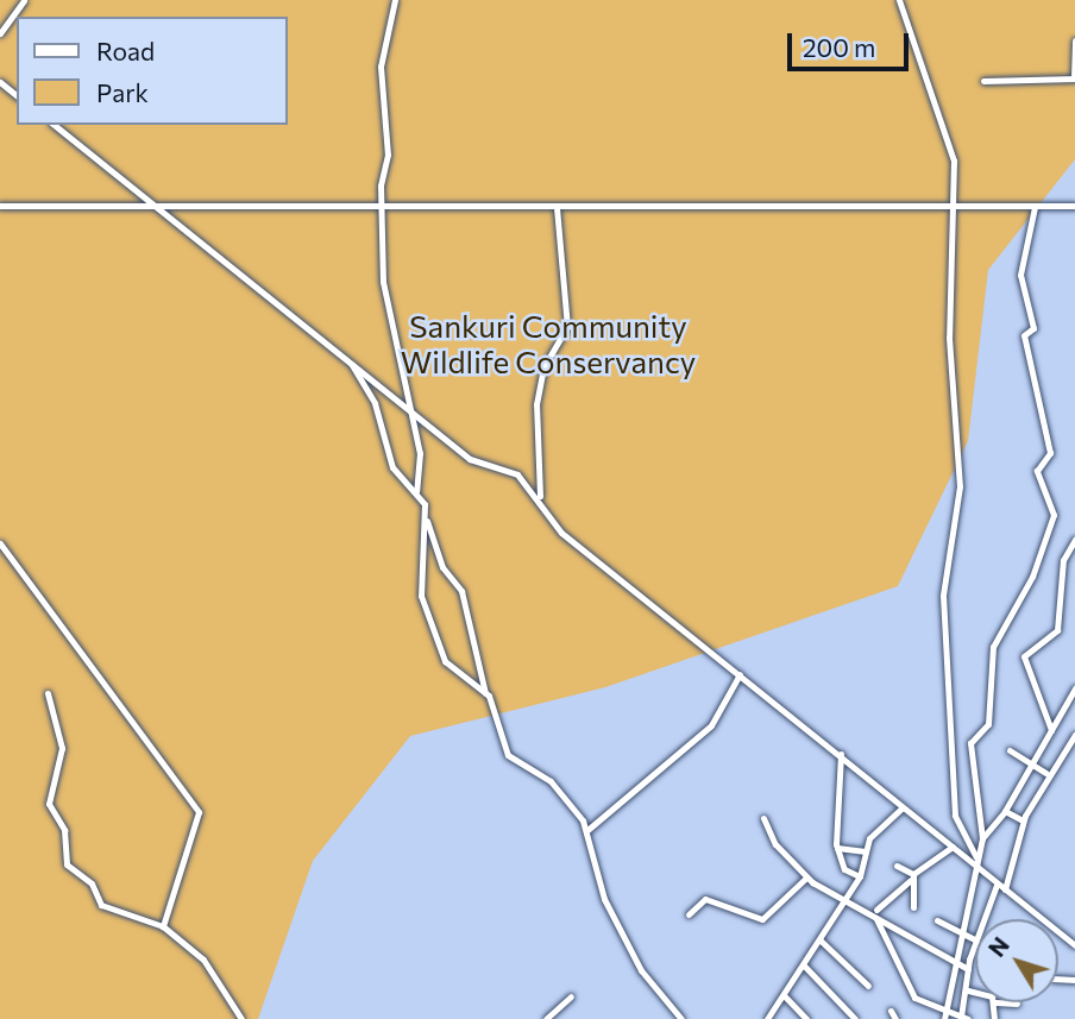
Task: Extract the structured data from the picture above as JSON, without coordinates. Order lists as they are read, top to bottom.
{
  "parks": ["Sankuri Community Wildlife Conservancy"],
  "legend": ["Road", "Park"],
  "scale_bar": "200 m",
  "north": "top left"
}
